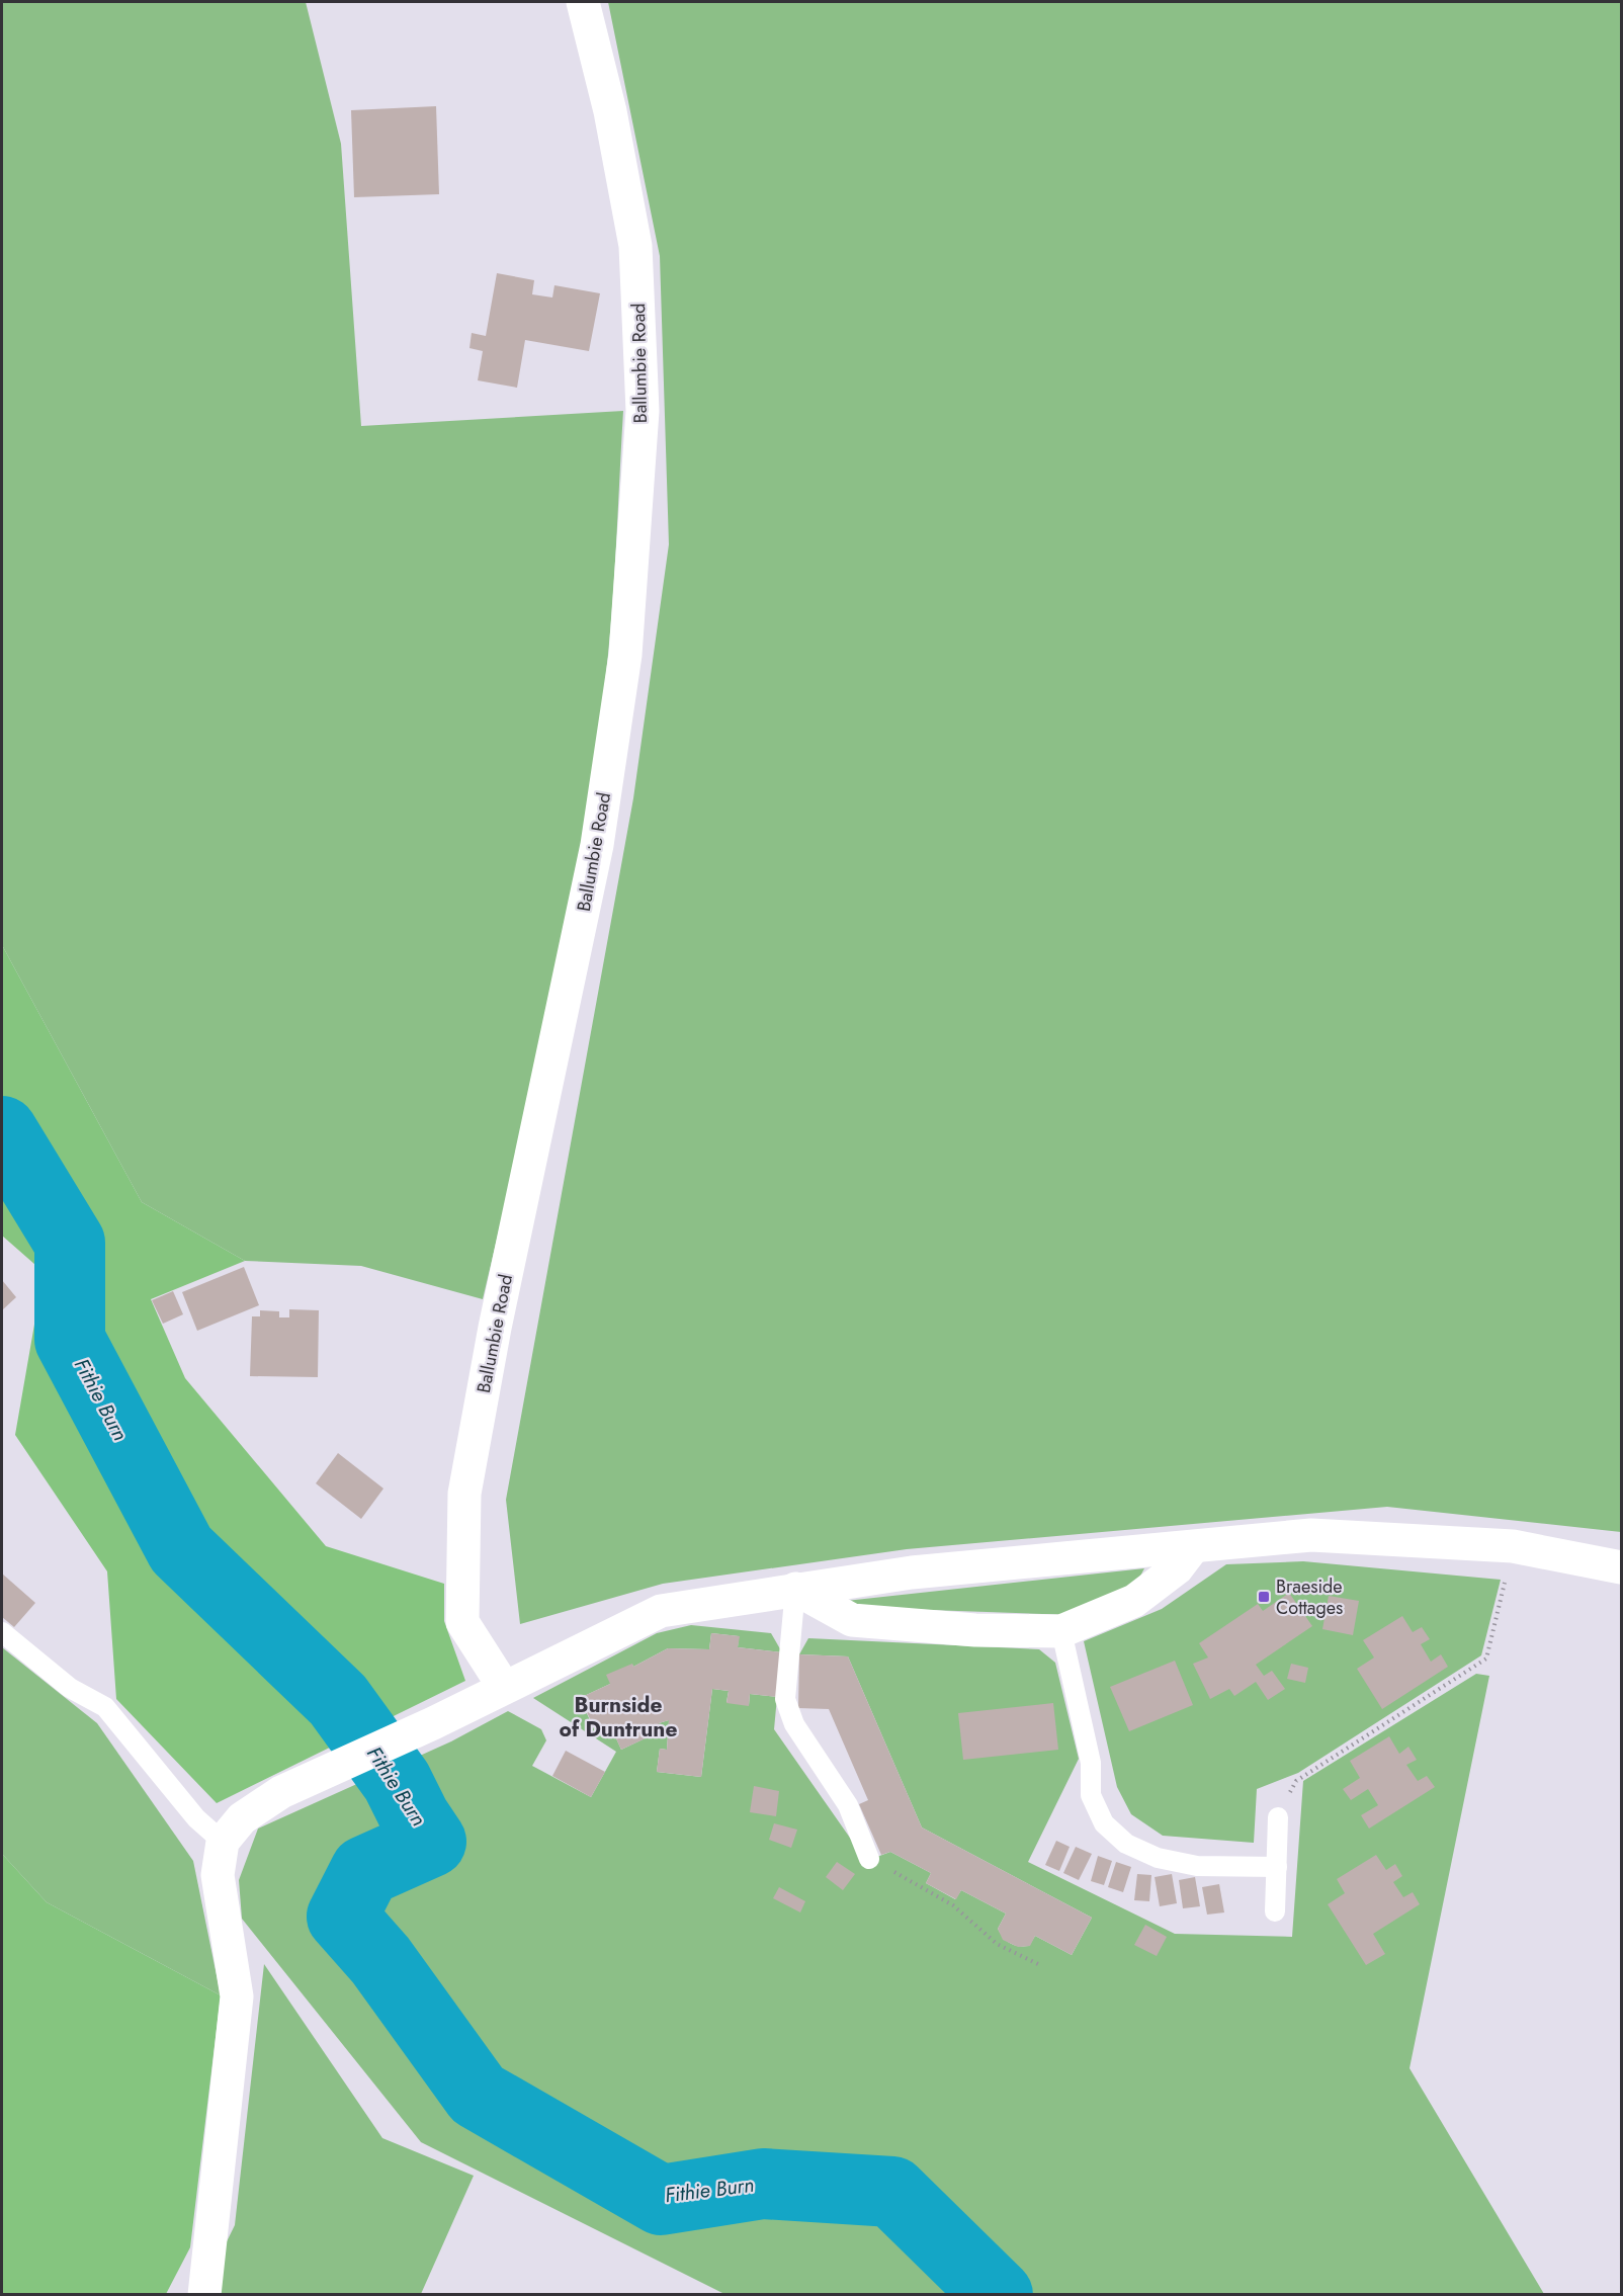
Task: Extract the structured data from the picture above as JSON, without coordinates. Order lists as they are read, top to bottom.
{
  "streets": {
    "street": ["Ballumbie Road"]
  },
  "districts": ["Burnside of Duntrune"],
  "water": ["Fithie Burn"],
  "places": {
    "transit": ["Braeside Cottages"]
  }
}
